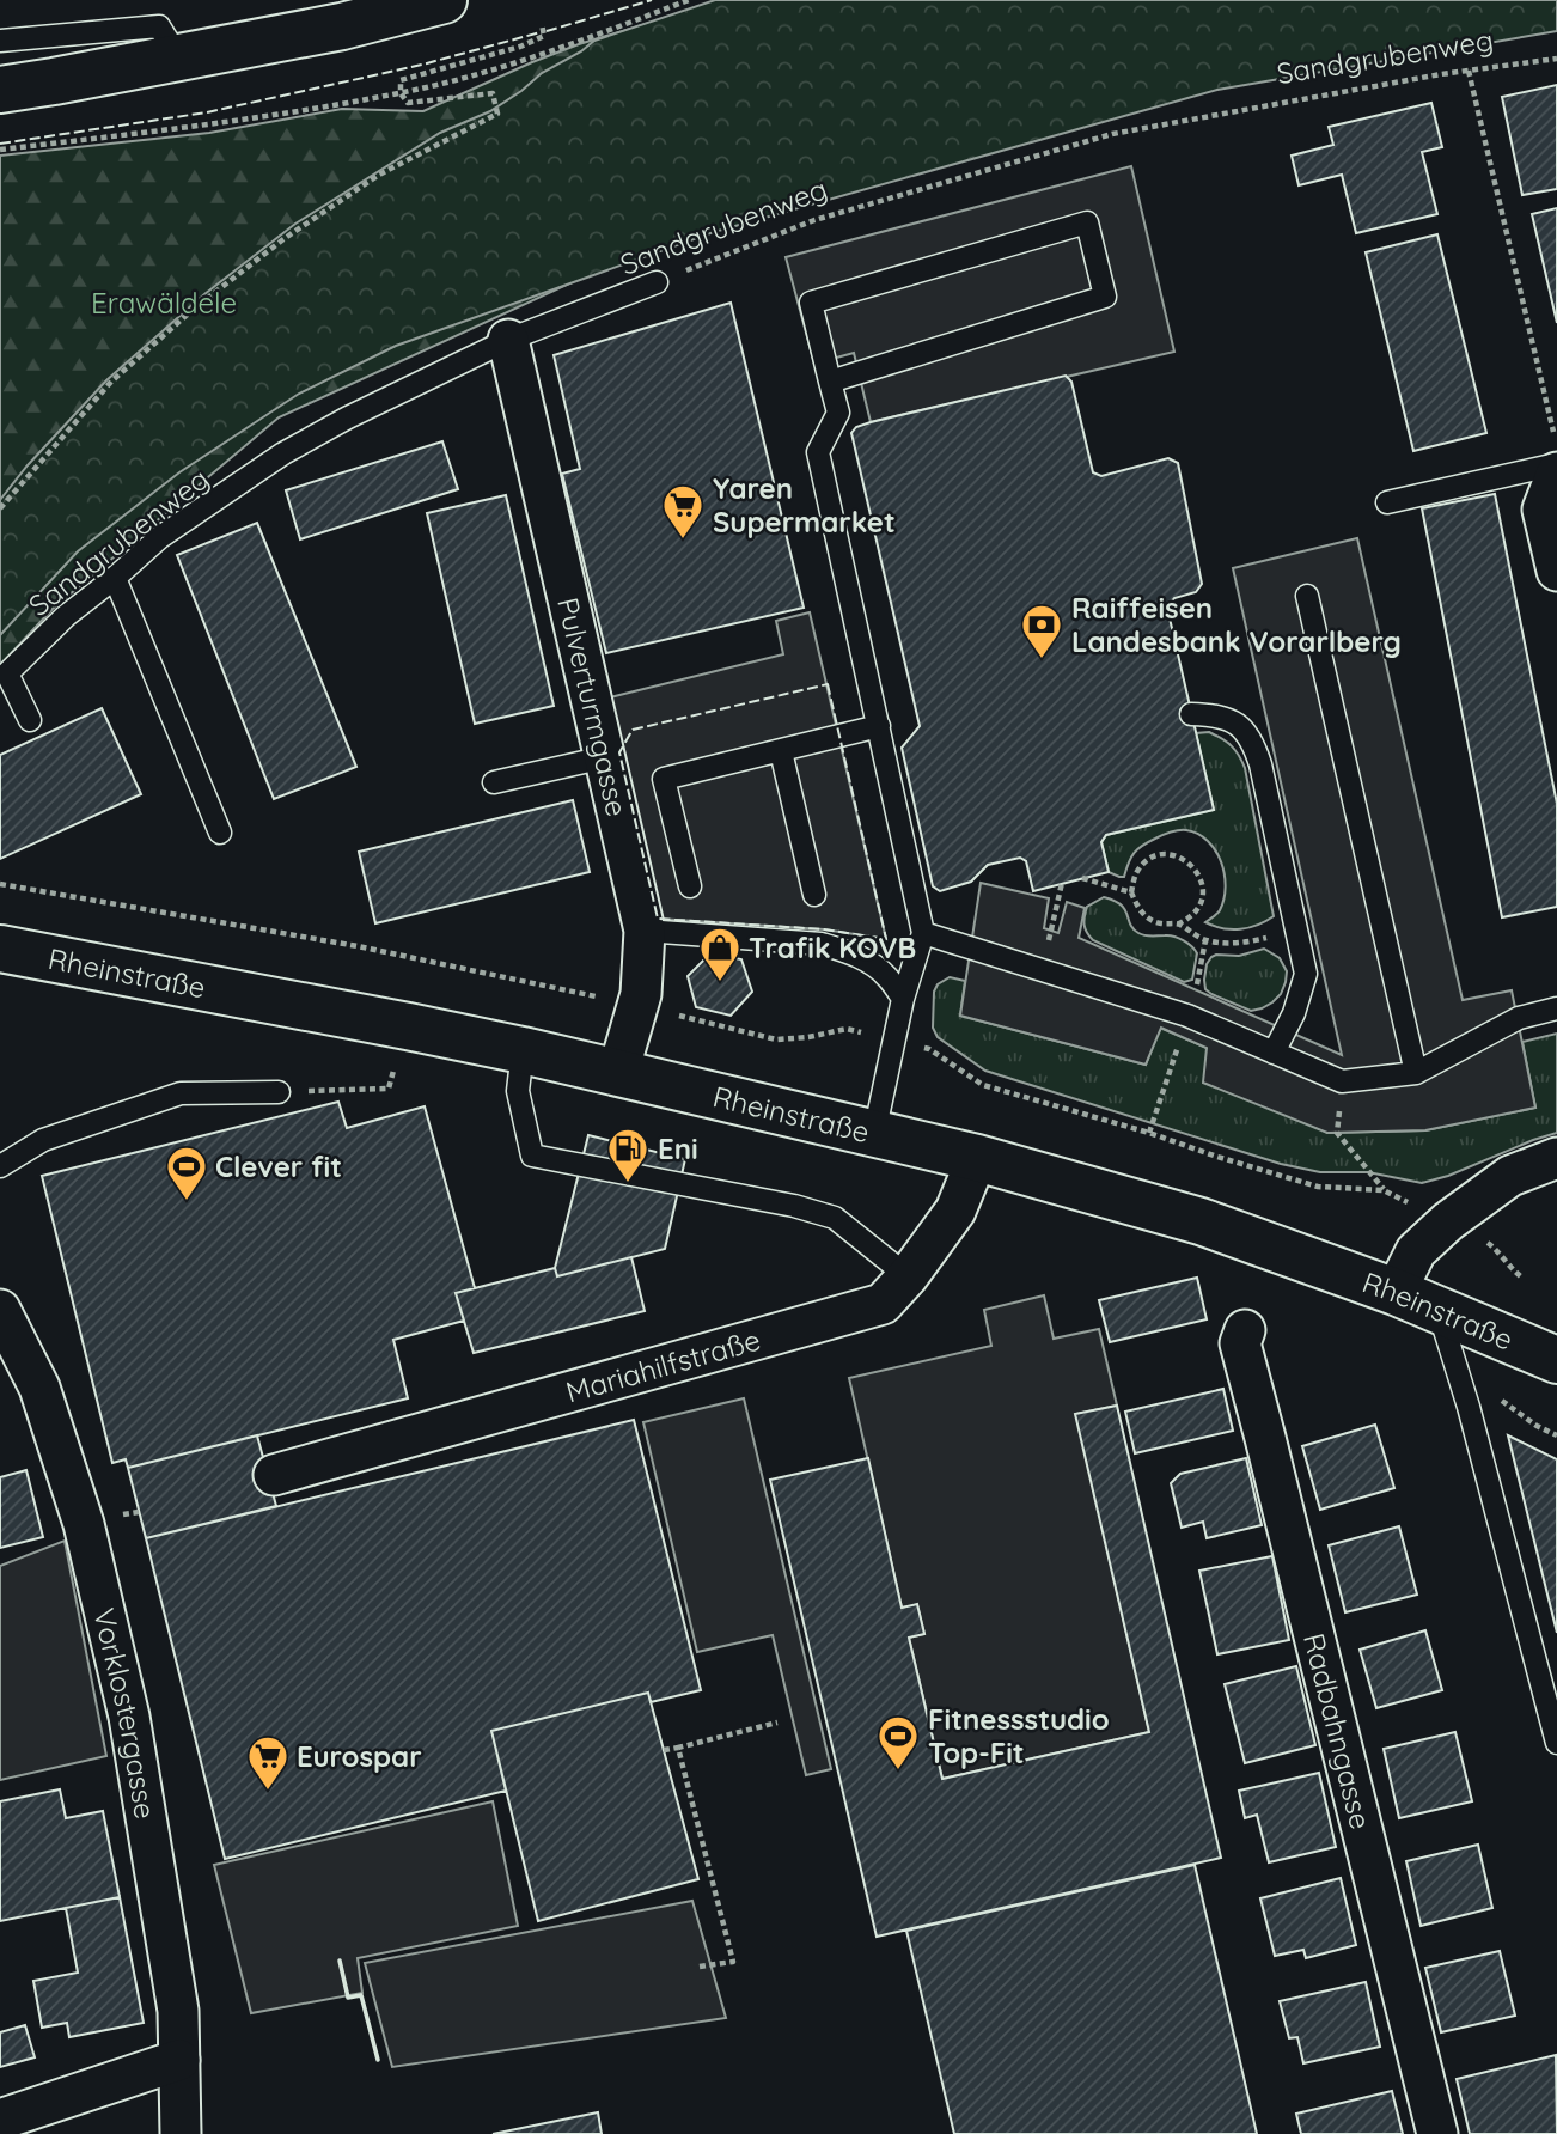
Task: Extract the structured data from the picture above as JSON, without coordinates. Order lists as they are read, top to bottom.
{
  "streets": {
    "main road": ["Rheinstraße"],
    "street": [
      "Pulverturmgasse",
      "Mariahilfstraße",
      "Vorklostergasse",
      "Radbahngasse"
    ],
    "lane": ["Sandgrubenweg"]
  },
  "crossings": [
    ["Sandgrubenweg", "Pulverturmgasse"],
    ["Pulverturmgasse", "Rheinstraße"],
    ["Rheinstraße", "Mariahilfstraße"]
  ],
  "parks": ["Erawäldele"],
  "places": {
    "supermarket": ["Yaren Supermarket", "Eurospar"],
    "bank": ["Raiffeisen Landesbank Vorarlberg"],
    "shop": ["Trafik KOVB"],
    "fuel station": ["Eni"],
    "sports": ["Clever fit", "Fitnessstudio Top-Fit"]
  }
}
